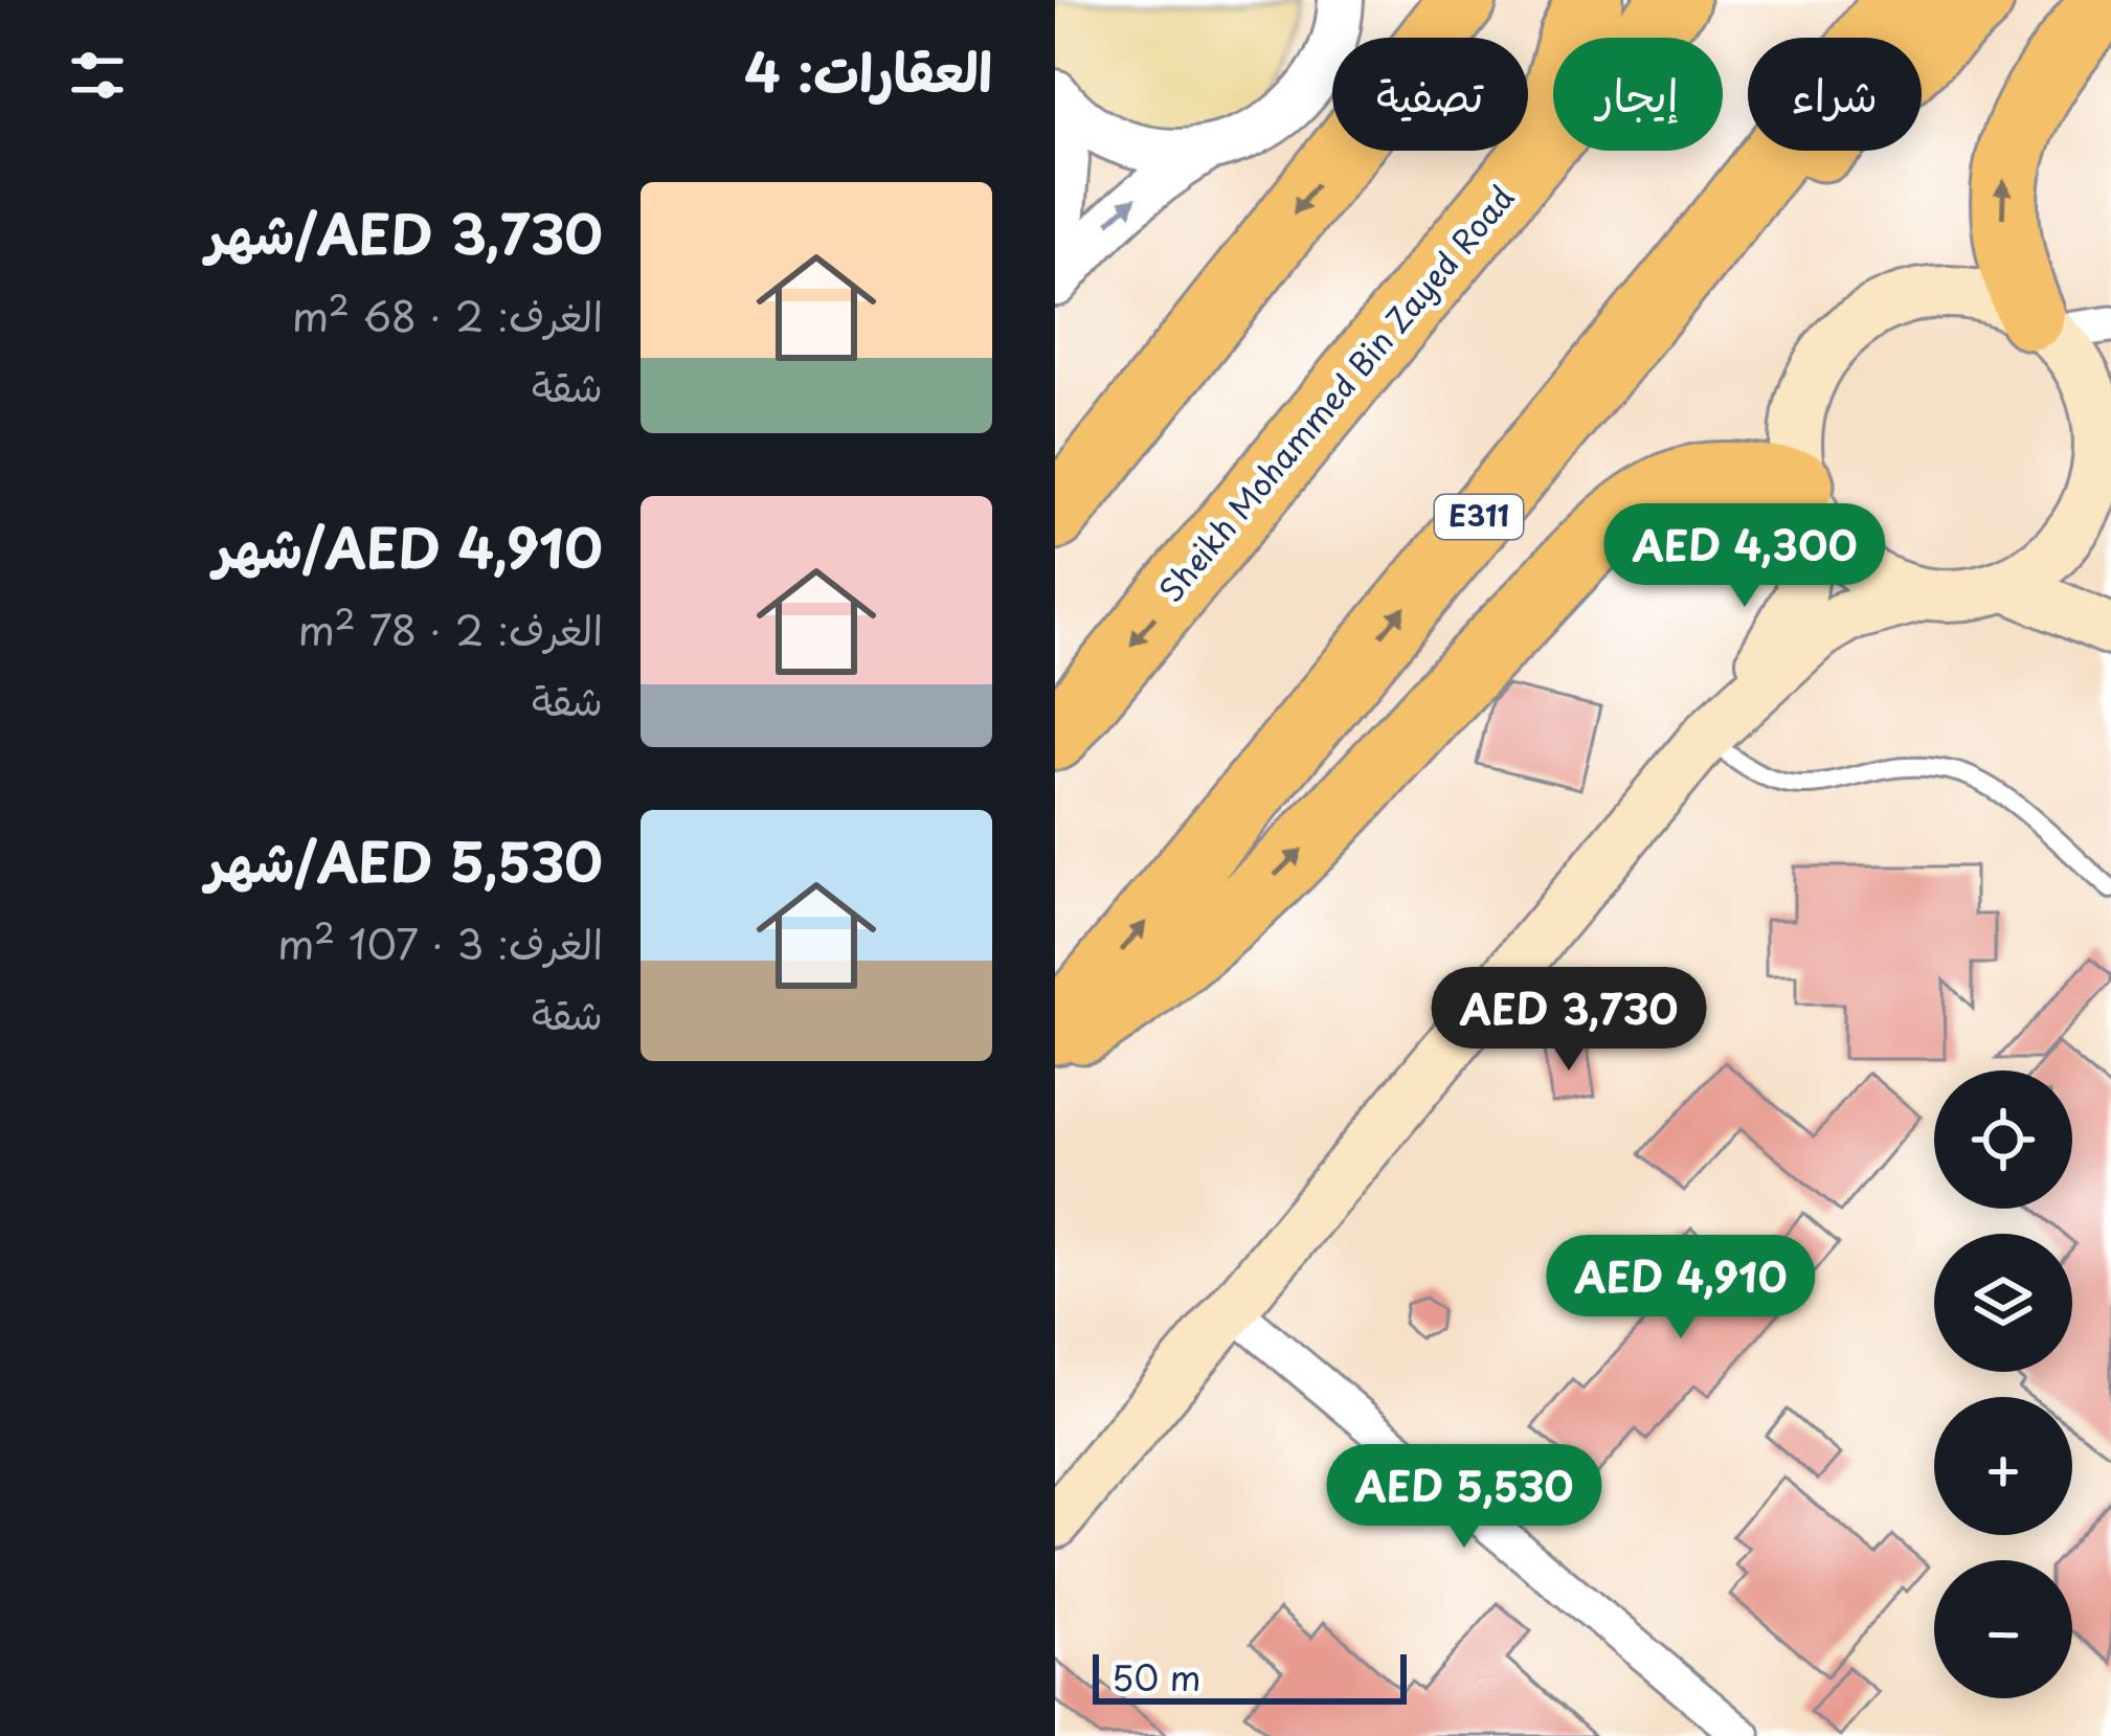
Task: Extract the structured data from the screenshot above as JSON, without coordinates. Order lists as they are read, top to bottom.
{
  "streets": {
    "highway": ["Sheikh Mohammed Bin Zayed Road", "E311"]
  },
  "scale_bar": "50 m",
  "page": {
    "heading": "العقارات: 4",
    "chip": ["شراء", "إيجار", "تصفية"],
    "list": [
      {
        "name": "AED 3,730/شهر",
        "note": "الغرف: 2 · 68 m² · شقة"
      },
      {
        "name": "AED 4,910/شهر",
        "note": "الغرف: 2 · 78 m² · شقة"
      },
      {
        "name": "AED 5,530/شهر",
        "note": "الغرف: 3 · 107 m² · شقة"
      }
    ],
    "price": [
      "AED 4,300",
      "AED 3,730",
      "AED 4,910",
      "AED 5,530"
    ],
    "map_buttons": ["+", "−"],
    "scale": "50 m"
  }
}
